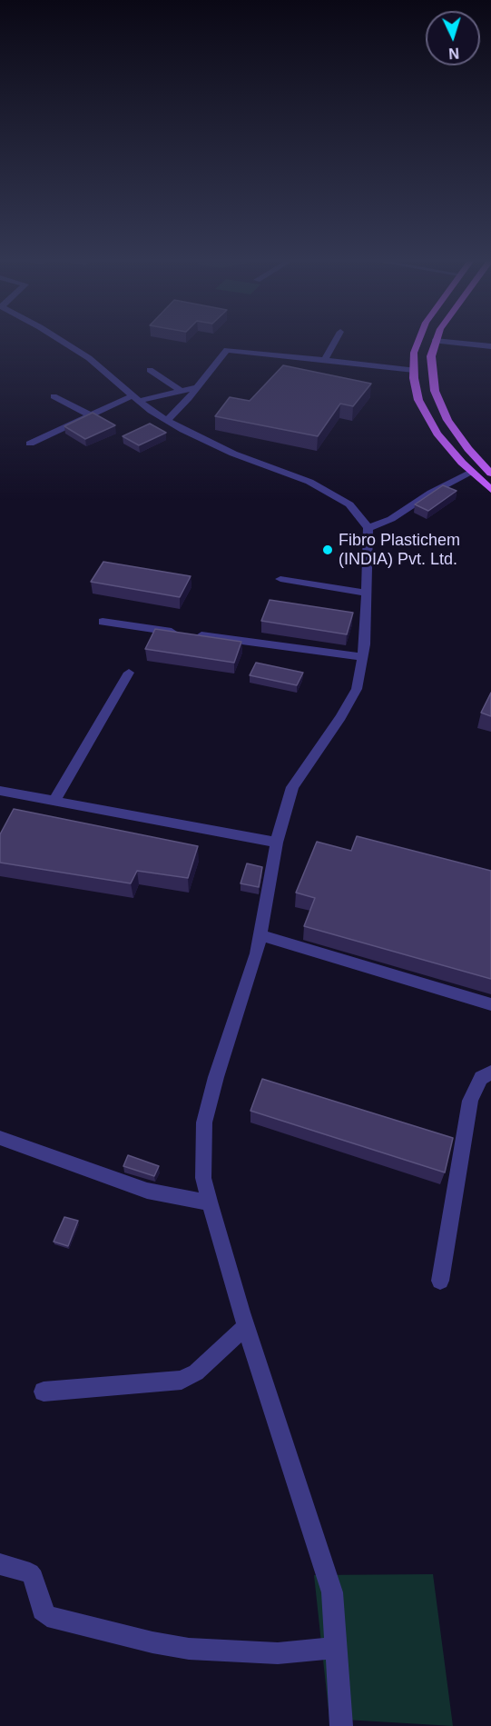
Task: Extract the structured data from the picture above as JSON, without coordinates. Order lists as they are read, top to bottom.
{
  "places": ["Fibro Plastichem (INDIA) Pvt. Ltd."],
  "north": "bottom"
}
